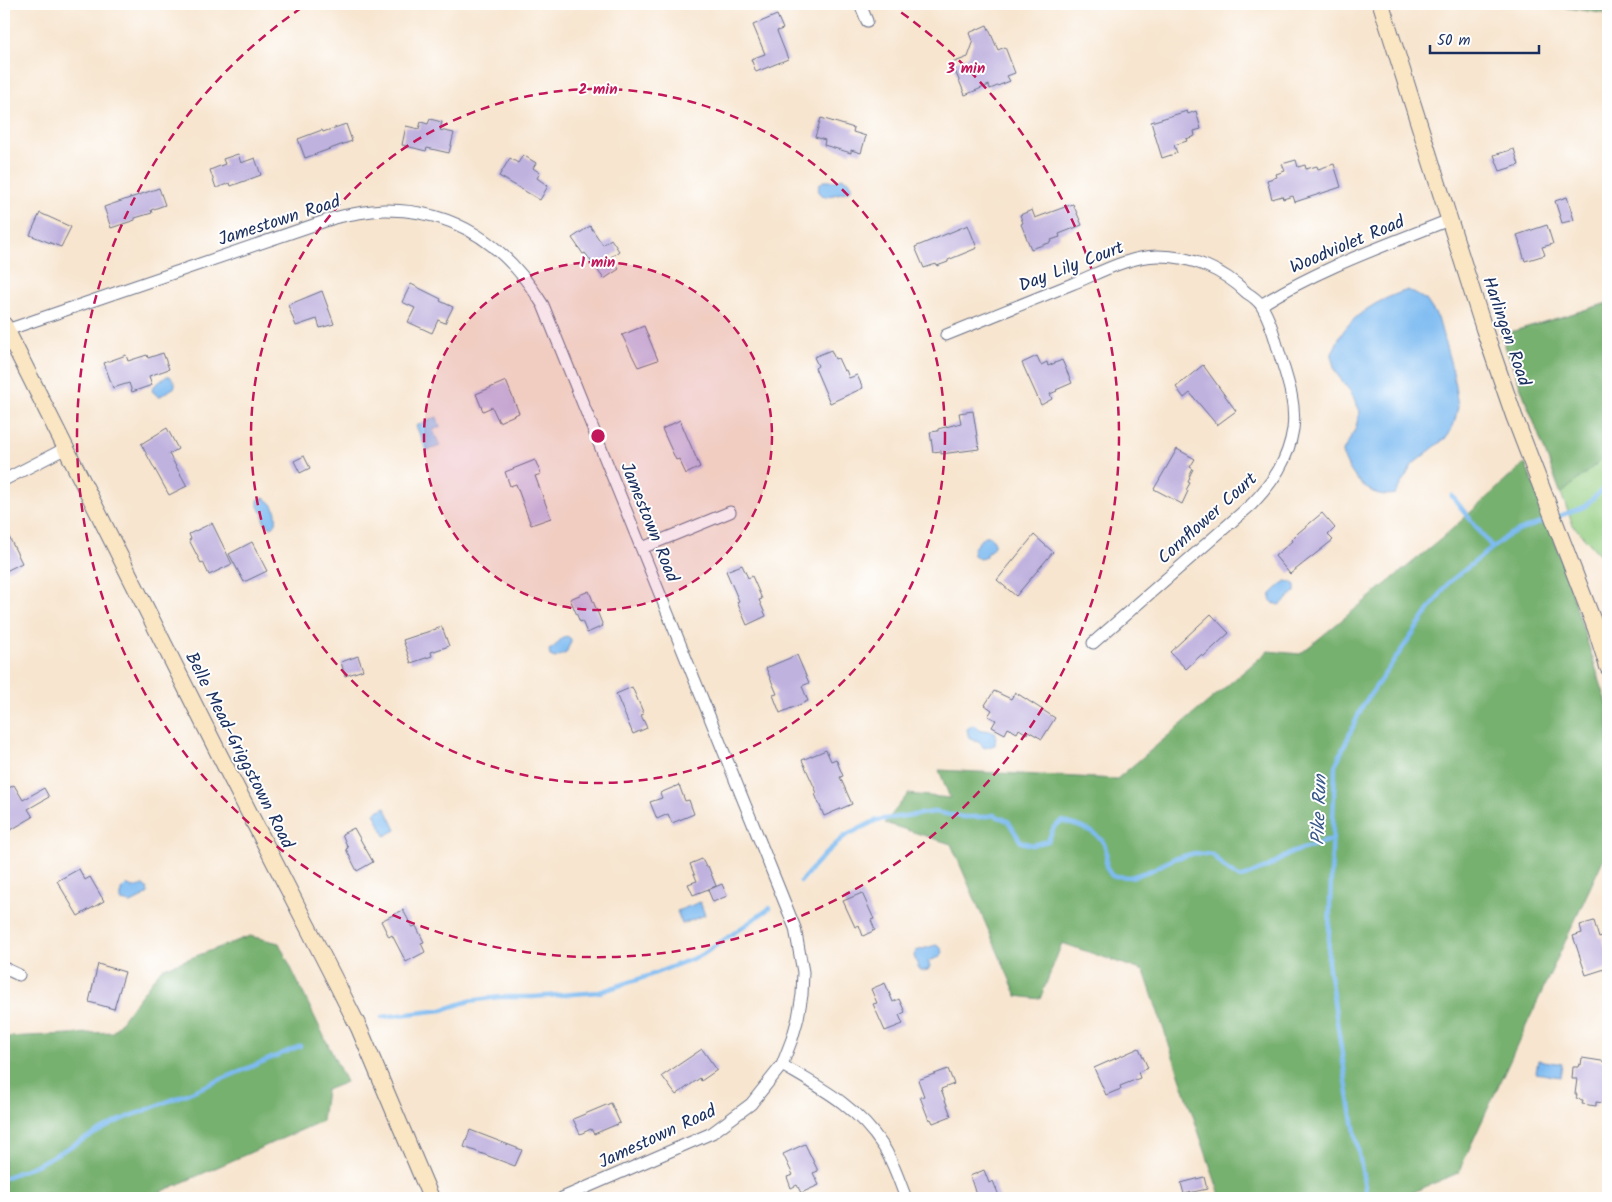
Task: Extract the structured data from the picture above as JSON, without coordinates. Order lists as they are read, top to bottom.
{
  "streets": {
    "street": [
      "Jamestown Road",
      "Woodviolet Road",
      "Day Lily Court",
      "Harlingen Road",
      "Cornflower Court",
      "Belle Mead-Griggstown Road"
    ]
  },
  "crossings": [
    ["Jamestown Road", "Belle Mead-Griggstown Road"],
    ["Woodviolet Road", "Day Lily Court"],
    ["Woodviolet Road", "Harlingen Road"],
    ["Woodviolet Road", "Cornflower Court"],
    ["Day Lily Court", "Cornflower Court"]
  ],
  "water": ["Pike Run"],
  "scale_bar": "50 m",
  "rings": ["3 min", "2 min", "1 min"]
}
